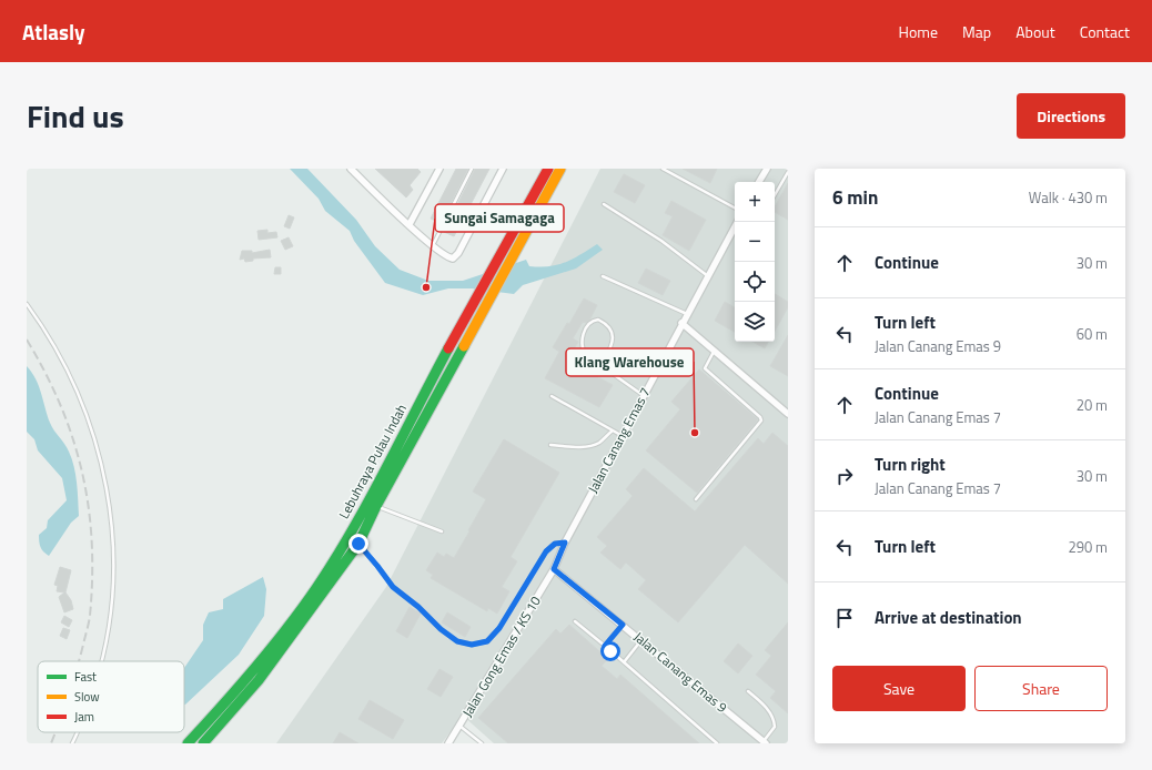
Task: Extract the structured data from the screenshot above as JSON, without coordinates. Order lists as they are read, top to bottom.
{
  "streets": {
    "main road": ["Lebuhraya Pulau Indah"],
    "street": ["Jalan Canang Emas 7", "Jalan Gong Emas / KS 10", "Jalan Canang Emas 9"]
  },
  "crossings": [
    ["Jalan Canang Emas 7", "Jalan Gong Emas / KS 10"],
    ["Jalan Canang Emas 7", "Jalan Canang Emas 9"],
    ["Jalan Gong Emas / KS 10", "Jalan Canang Emas 9"]
  ],
  "places": ["Sungai Samagaga", "Klang Warehouse"],
  "legend": ["Fast", "Slow", "Jam"],
  "page": {
    "header": "Atlasly",
    "nav": [
      "Home",
      "Map",
      "About",
      "Contact"
    ],
    "title": "Find us",
    "buttons": [
      "Directions",
      ["Save", "Share"]
    ],
    "heading": ["6 min", "Walk · 430 m"],
    "map_buttons": ["+", "−"],
    "list": [
      ["Continue", "30 m"],
      ["Turn left", "Jalan Canang Emas 9", "60 m"],
      ["Continue", "Jalan Canang Emas 7", "20 m"],
      ["Turn right", "Jalan Canang Emas 7", "30 m"],
      ["Turn left", "290 m"],
      "Arrive at destination"
    ]
  }
}
